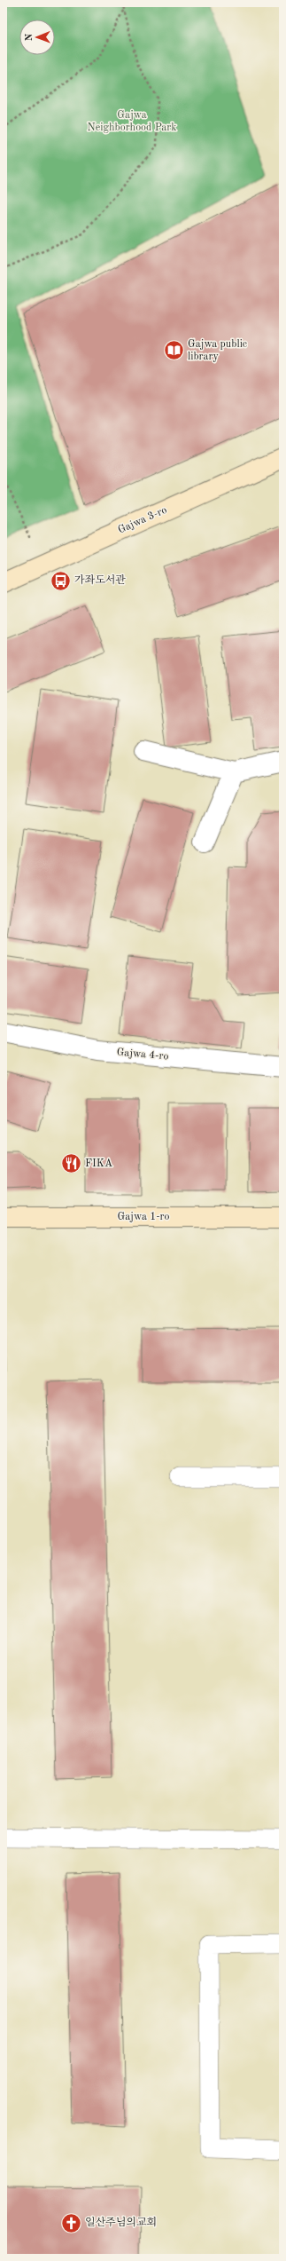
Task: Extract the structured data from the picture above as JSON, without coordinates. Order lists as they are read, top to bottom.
{
  "streets": {
    "street": ["Gajwa 3-ro", "Gajwa 4-ro", "Gajwa 1-ro"]
  },
  "parks": ["Gajwa Neighborhood Park"],
  "places": {
    "library": ["Gajwa public library"],
    "bus stop": ["가좌도서관"],
    "restaurant": ["FIKA"],
    "church": ["일산주님의교회"]
  },
  "north": "left"
}
